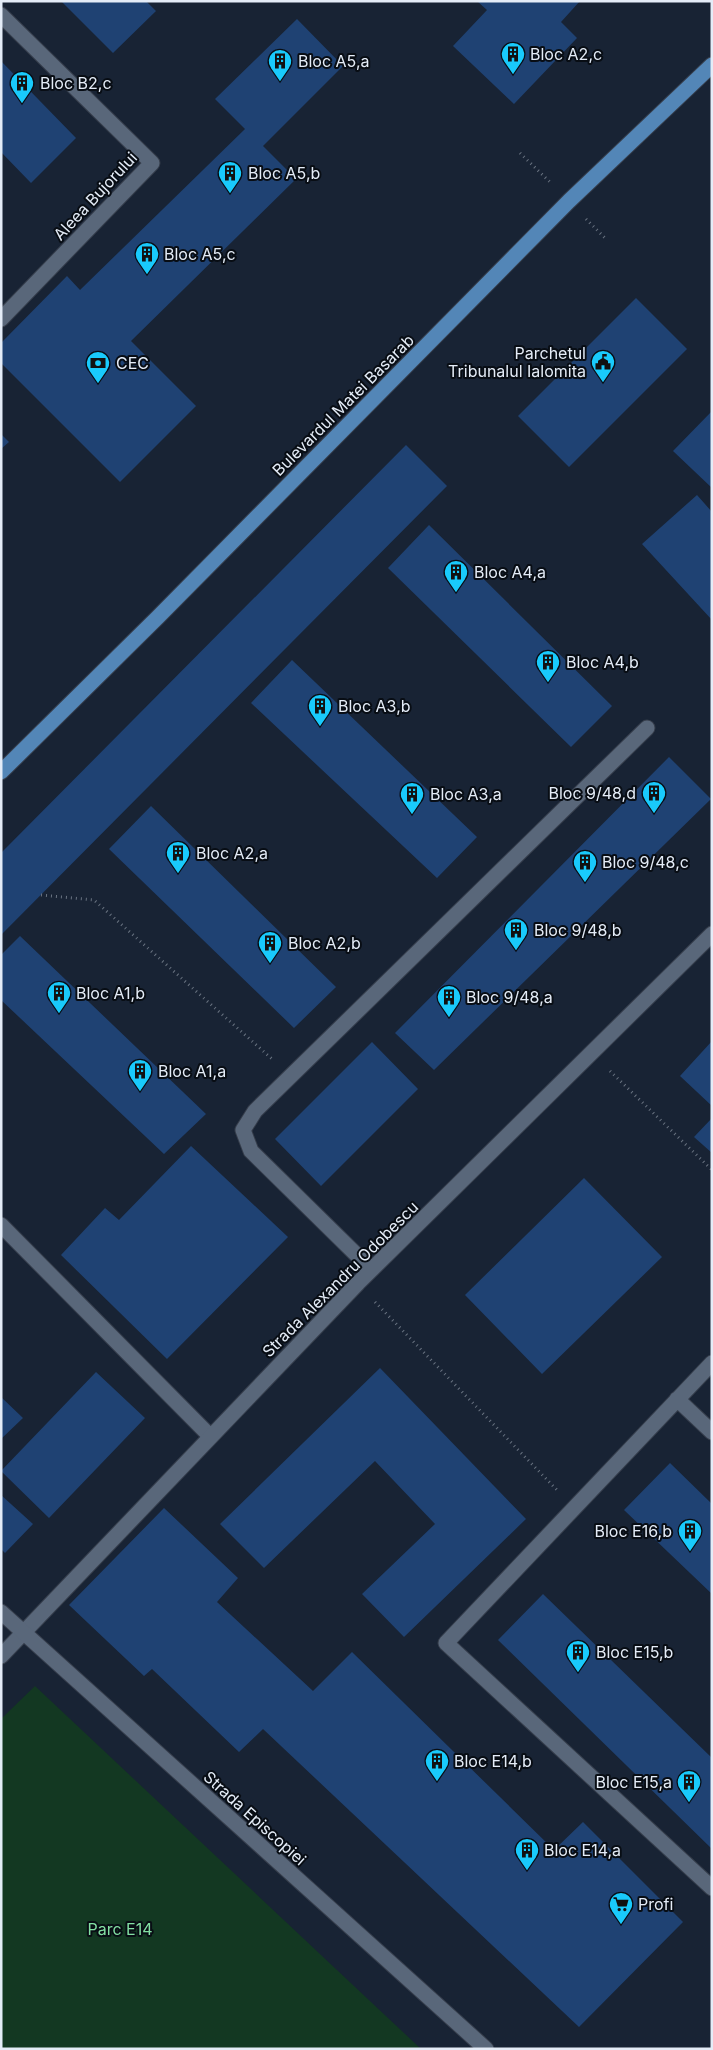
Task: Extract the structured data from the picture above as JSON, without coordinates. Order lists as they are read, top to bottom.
{
  "streets": {
    "main road": ["Bulevardul Matei Basarab"],
    "street": ["Aleea Bujorului", "Strada Alexandru Odobescu", "Strada Episcopiei"]
  },
  "crossings": [
    ["Strada Alexandru Odobescu", "Strada Episcopiei"]
  ],
  "parks": ["Parc E14"],
  "places": {
    "building": [
      "Bloc A2,c",
      "Bloc A5,a",
      "Bloc B2,c",
      "Bloc A5,b",
      "Bloc A5,c",
      "Bloc A4,a",
      "Bloc A4,b",
      "Bloc A3,b",
      "Bloc 9/48,d",
      "Bloc A3,a",
      "Bloc A2,a",
      "Bloc 9/48,c",
      "Bloc 9/48,b",
      "Bloc A2,b",
      "Bloc A1,b",
      "Bloc 9/48,a",
      "Bloc A1,a",
      "Bloc E16,b",
      "Bloc E15,b",
      "Bloc E14,b",
      "Bloc E15,a",
      "Bloc E14,a"
    ],
    "public building": ["Parchetul Tribunalul Ialomita"],
    "bank": ["CEC"],
    "supermarket": ["Profi"]
  }
}
